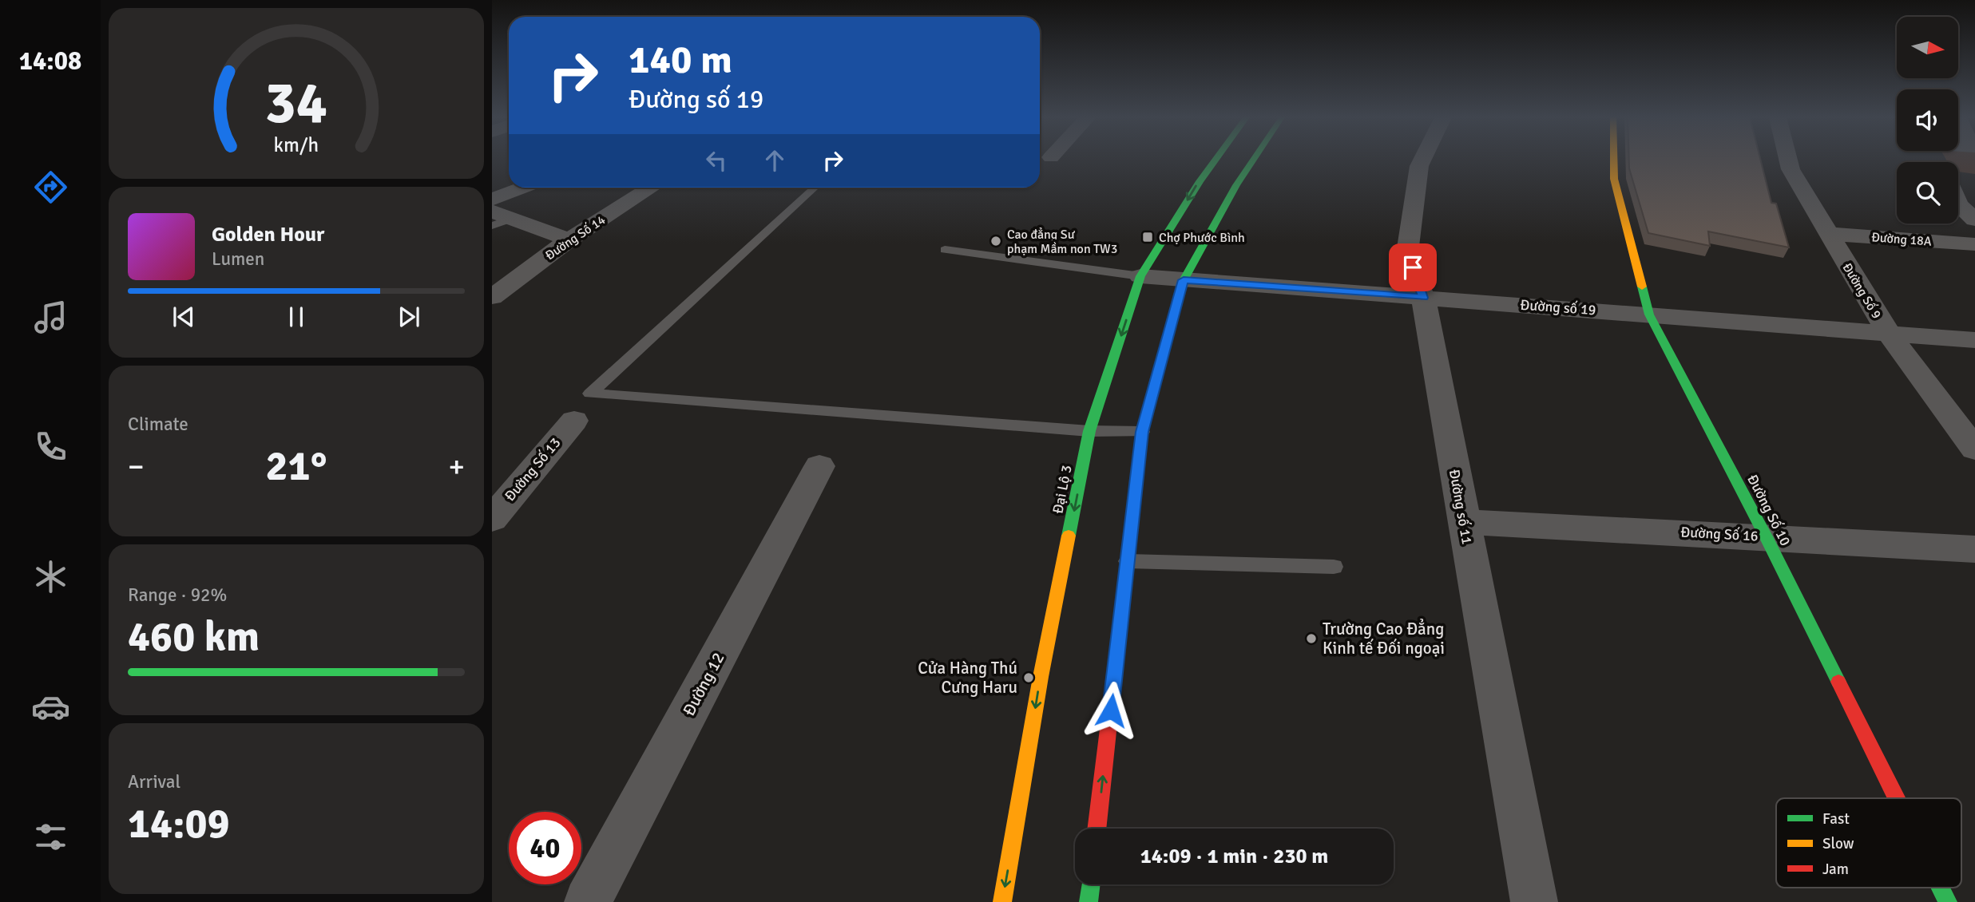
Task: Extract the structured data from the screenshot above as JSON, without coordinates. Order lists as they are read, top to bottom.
{
  "streets": {
    "street": [
      "Đường Số 14",
      "Đường 18A",
      "Đường Số 9",
      "Đường số 19",
      "Đường Số 13",
      "Đại Lộ 3",
      "Đường số 11",
      "Đường Số 10",
      "Đường Số 16",
      "Đường 12"
    ]
  },
  "crossings": [
    ["Đường 18A", "Đường Số 9"],
    ["Đường Số 9", "Đường số 19"],
    ["Đường số 19", "Đại Lộ 3"],
    ["Đường số 19", "Đường số 11"],
    ["Đường số 19", "Đường Số 10"],
    ["Đường số 11", "Đường Số 16"],
    ["Đường Số 10", "Đường Số 16"]
  ],
  "places": {
    "transit": ["Chợ Phước Bình"],
    "other": ["Cao đẳng Sư phạm Mầm non TW3", "Trường Cao Đẳng Kinh tế Đối ngoại", "Cửa Hàng Thú Cưng Haru"]
  },
  "legend": ["Fast", "Slow", "Jam"],
  "north": "right",
  "page": {
    "tabs": "14:08",
    "turn": ["140 m", "Đường số 19"],
    "song": ["Golden Hour", "Lumen"],
    "tile": [
      "Climate",
      ["Range · 92%", "460 km"],
      ["Arrival", "14:09"]
    ],
    "heat": ["−", "21°", "+"],
    "limit": "40",
    "trip": "14:09 · 1 min · 230 m",
    "gauge": ["34", "km/h"]
  }
}
